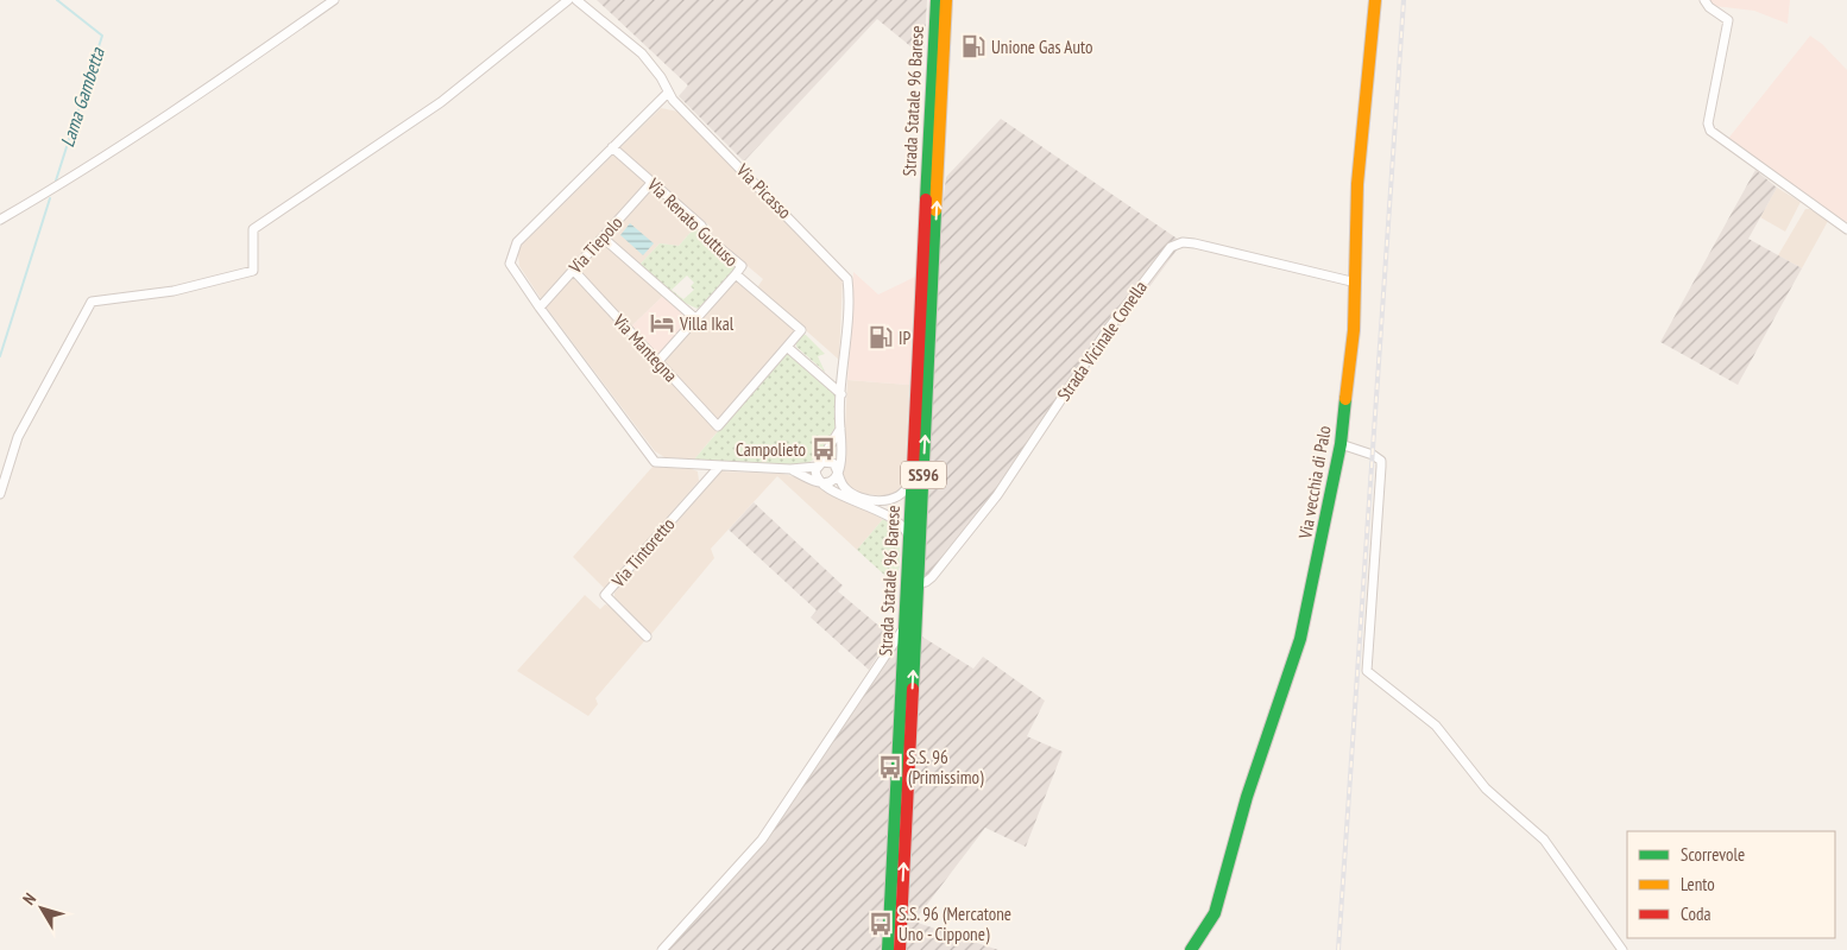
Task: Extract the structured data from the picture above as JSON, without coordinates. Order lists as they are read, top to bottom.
{
  "streets": {
    "main road": ["Strada Statale 96 Barese", "SS96", "Via vecchia di Palo"],
    "street": [
      "Via Picasso",
      "Via Renato Guttuso",
      "Via Tiepolo",
      "Strada Vicinale Conella",
      "Via Mantegna",
      "Via Tintoretto"
    ]
  },
  "crossings": [
    ["Strada Statale 96 Barese", "Strada Vicinale Conella"],
    ["Via Renato Guttuso", "Via Tiepolo"],
    ["Via Renato Guttuso", "Via Mantegna"],
    ["Via Tiepolo", "Via Mantegna"],
    ["Strada Vicinale Conella", "Via vecchia di Palo"]
  ],
  "water": ["Lama Gambetta"],
  "places": {
    "fuel station": ["Unione Gas Auto", "IP"],
    "hotel": ["Villa Ikal"],
    "bus stop": ["Campolieto", "S.S. 96 (Primissimo)", "S.S. 96 (Mercatone Uno - Cippone)"]
  },
  "legend": ["Scorrevole", "Lento", "Coda"],
  "north": "top left"
}
